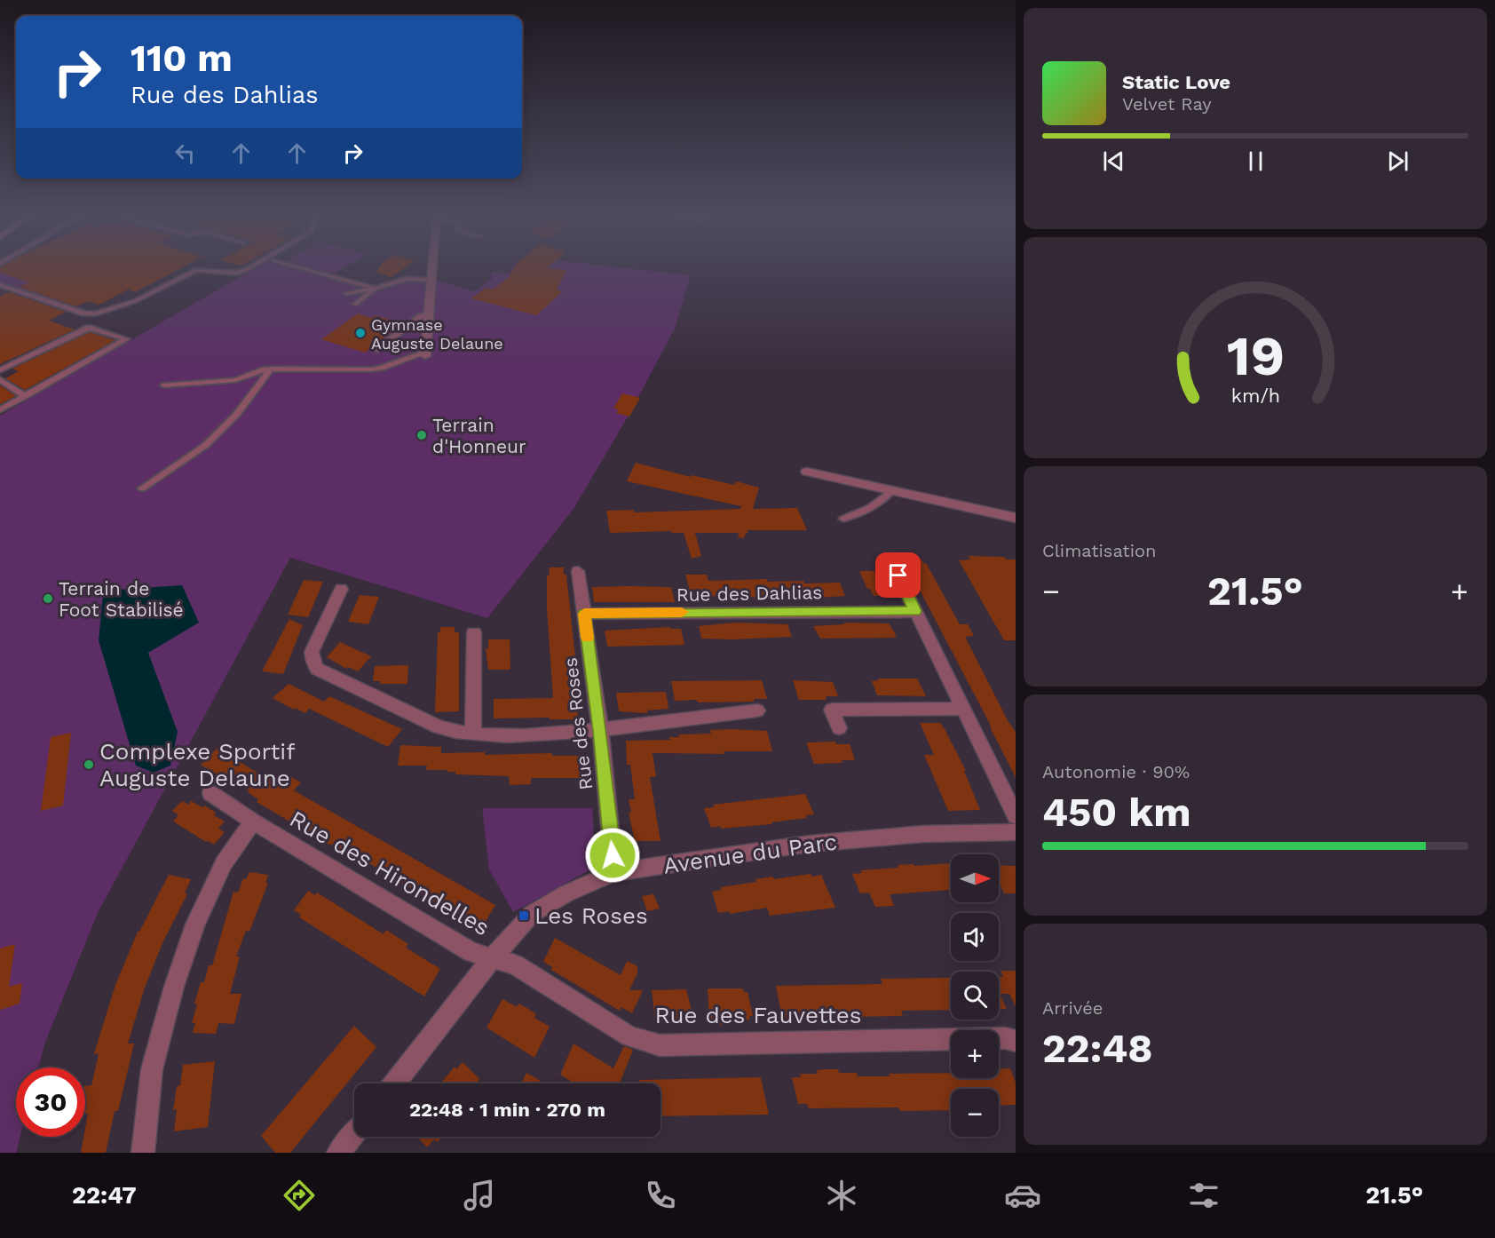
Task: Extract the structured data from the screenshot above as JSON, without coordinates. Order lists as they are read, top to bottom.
{
  "streets": {
    "street": [
      "Rue des Dahlias",
      "Rue des Roses",
      "Avenue du Parc",
      "Rue des Hirondelles",
      "Rue des Fauvettes"
    ]
  },
  "crossings": [
    ["Rue des Dahlias", "Rue des Roses"],
    ["Rue des Roses", "Avenue du Parc"],
    ["Avenue du Parc", "Rue des Hirondelles"],
    ["Avenue du Parc", "Rue des Fauvettes"],
    ["Rue des Hirondelles", "Rue des Fauvettes"]
  ],
  "places": {
    "other": [
      "Gymnase Auguste Delaune",
      "Terrain d'Honneur",
      "Terrain de Foot Stabilisé",
      "Complexe Sportif Auguste Delaune"
    ],
    "transit": ["Les Roses"]
  },
  "north": "right",
  "page": {
    "turn": ["110 m", "Rue des Dahlias"],
    "song": ["Static Love", "Velvet Ray"],
    "tile": [
      "Climatisation",
      ["Autonomie · 90%", "450 km"],
      ["Arrivée", "22:48"]
    ],
    "heat": ["−", "21.5°", "+"],
    "map_buttons": ["+", "−"],
    "limit": "30",
    "trip": "22:48 · 1 min · 270 m",
    "tabs": ["22:47", "21.5°"],
    "gauge": ["19", "km/h"]
  }
}
